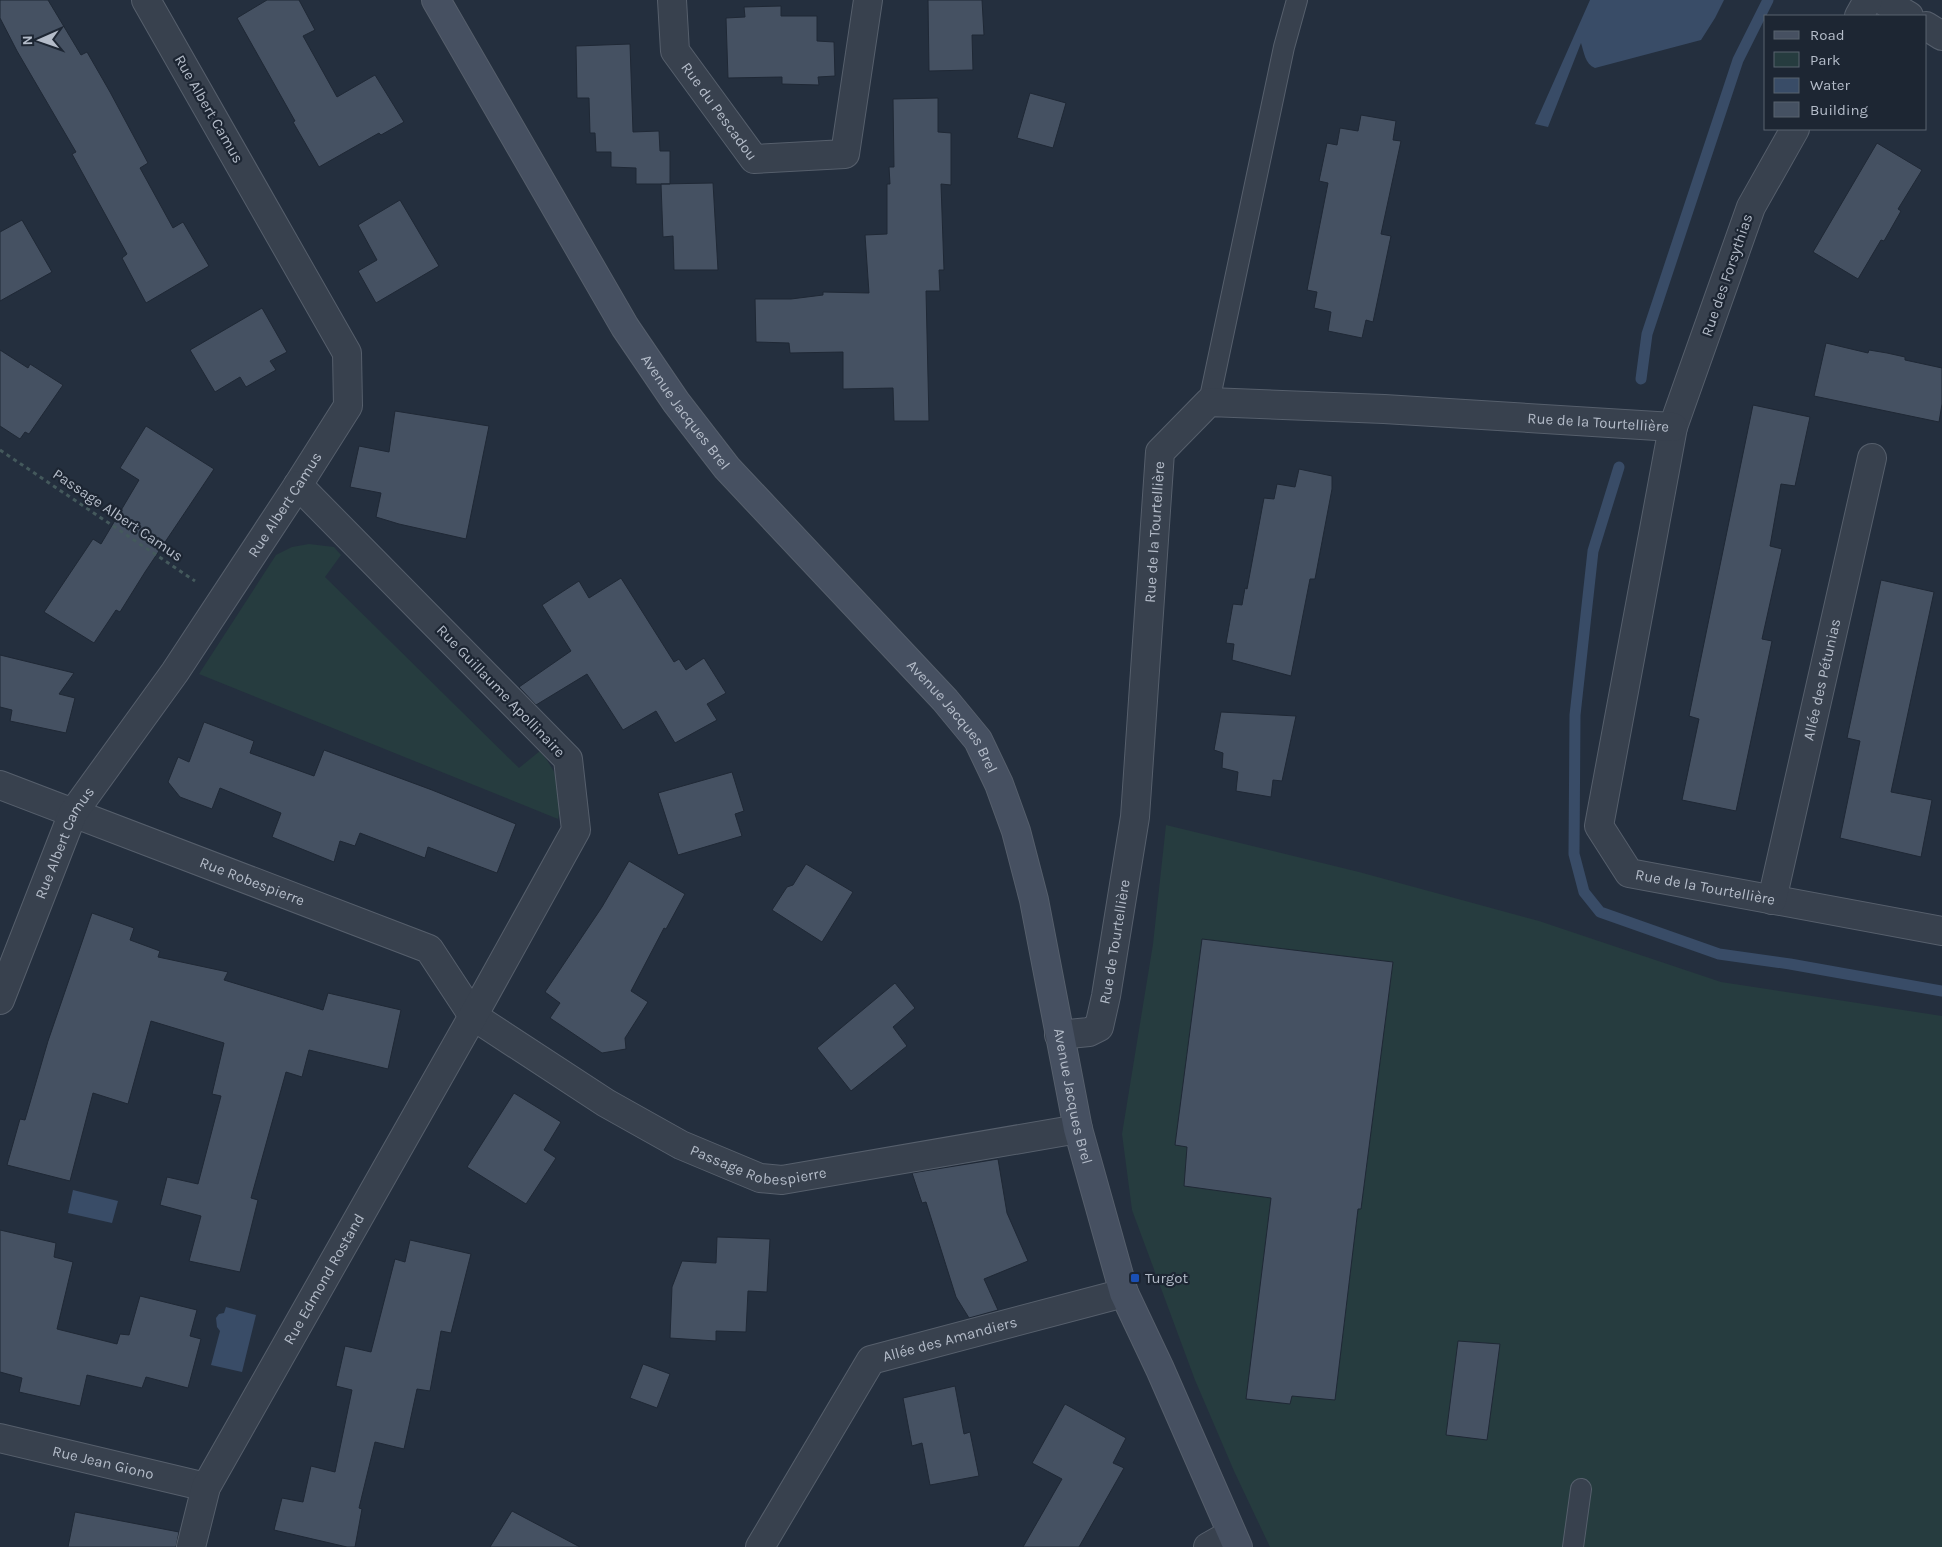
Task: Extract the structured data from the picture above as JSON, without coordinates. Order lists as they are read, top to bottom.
{
  "streets": {
    "main road": ["Avenue Jacques Brel"],
    "street": [
      "Rue Albert Camus",
      "Rue du Pescadou",
      "Rue des Forsythias",
      "Rue de la Tourtellière",
      "Allée des Pétunias",
      "Rue Guillaume Apollinaire",
      "Rue Robespierre",
      "Rue de Tourtellière",
      "Passage Robespierre",
      "Rue Edmond Rostand",
      "Allée des Amandiers",
      "Rue Jean Giono"
    ],
    "path": ["Passage Albert Camus"]
  },
  "crossings": [
    ["Rue Albert Camus", "Passage Albert Camus"],
    ["Rue Albert Camus", "Rue Guillaume Apollinaire"],
    ["Rue Albert Camus", "Rue Robespierre"],
    ["Rue des Forsythias", "Rue de la Tourtellière"],
    ["Avenue Jacques Brel", "Rue de Tourtellière"],
    ["Avenue Jacques Brel", "Passage Robespierre"],
    ["Avenue Jacques Brel", "Allée des Amandiers"],
    ["Rue de la Tourtellière", "Allée des Pétunias"],
    ["Rue de la Tourtellière", "Rue de Tourtellière"],
    ["Rue Guillaume Apollinaire", "Rue Robespierre"],
    ["Rue Guillaume Apollinaire", "Passage Robespierre"],
    ["Rue Guillaume Apollinaire", "Rue Edmond Rostand"],
    ["Rue Robespierre", "Passage Robespierre"],
    ["Rue Robespierre", "Rue Edmond Rostand"],
    ["Passage Robespierre", "Rue Edmond Rostand"],
    ["Rue Edmond Rostand", "Rue Jean Giono"]
  ],
  "places": {
    "transit": ["Turgot"]
  },
  "legend": [
    "Road",
    "Park",
    "Water",
    "Building"
  ],
  "north": "left"
}
